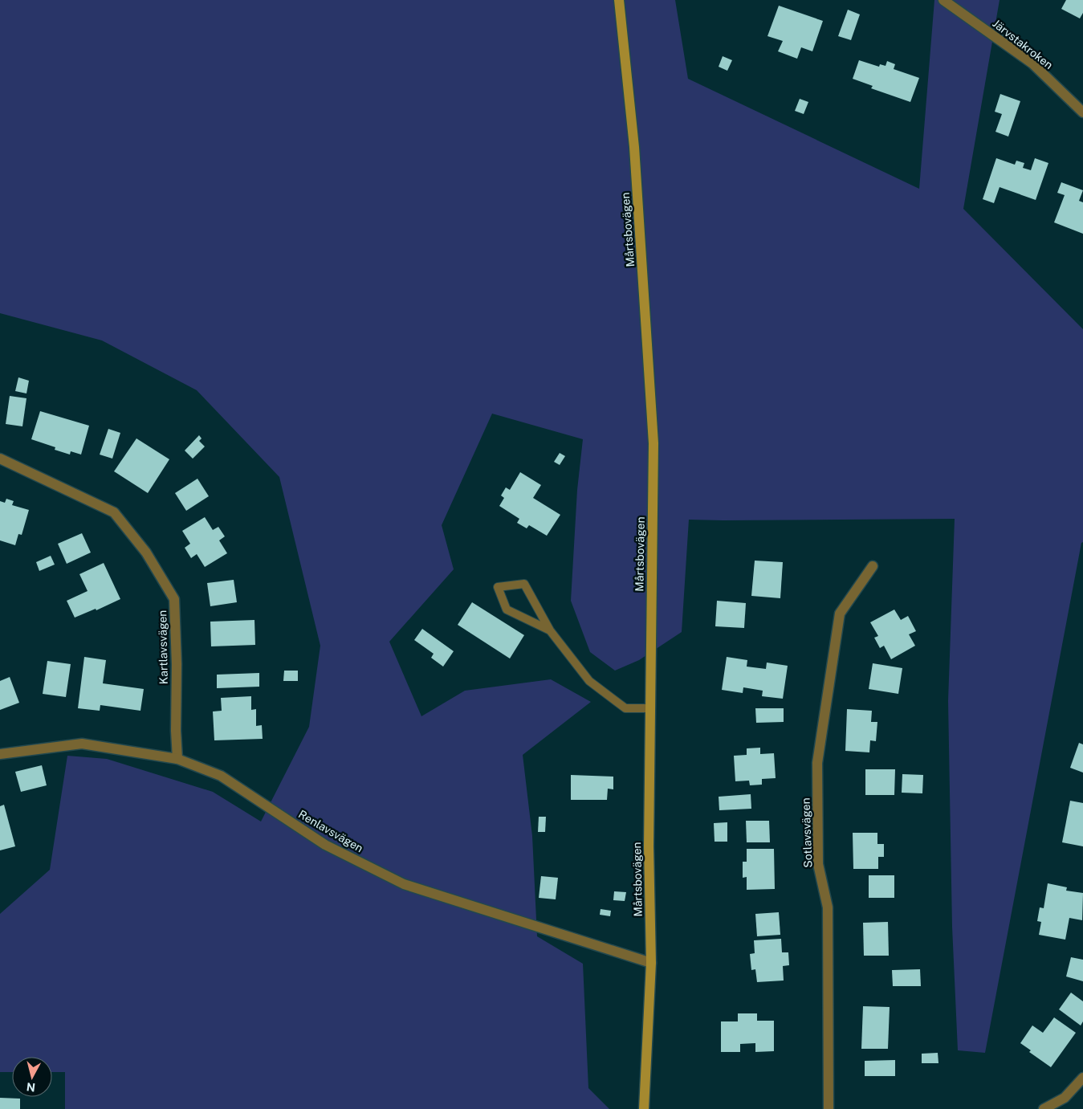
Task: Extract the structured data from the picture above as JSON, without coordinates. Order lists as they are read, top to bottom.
{
  "streets": {
    "street": [
      "Järvstakroken",
      "Mårtsbovägen",
      "Kartlavsvägen",
      "Renlavsvägen",
      "Sotlavsvägen"
    ]
  },
  "crossings": [
    ["Mårtsbovägen", "Renlavsvägen"],
    ["Kartlavsvägen", "Renlavsvägen"]
  ],
  "north": "bottom"
}
